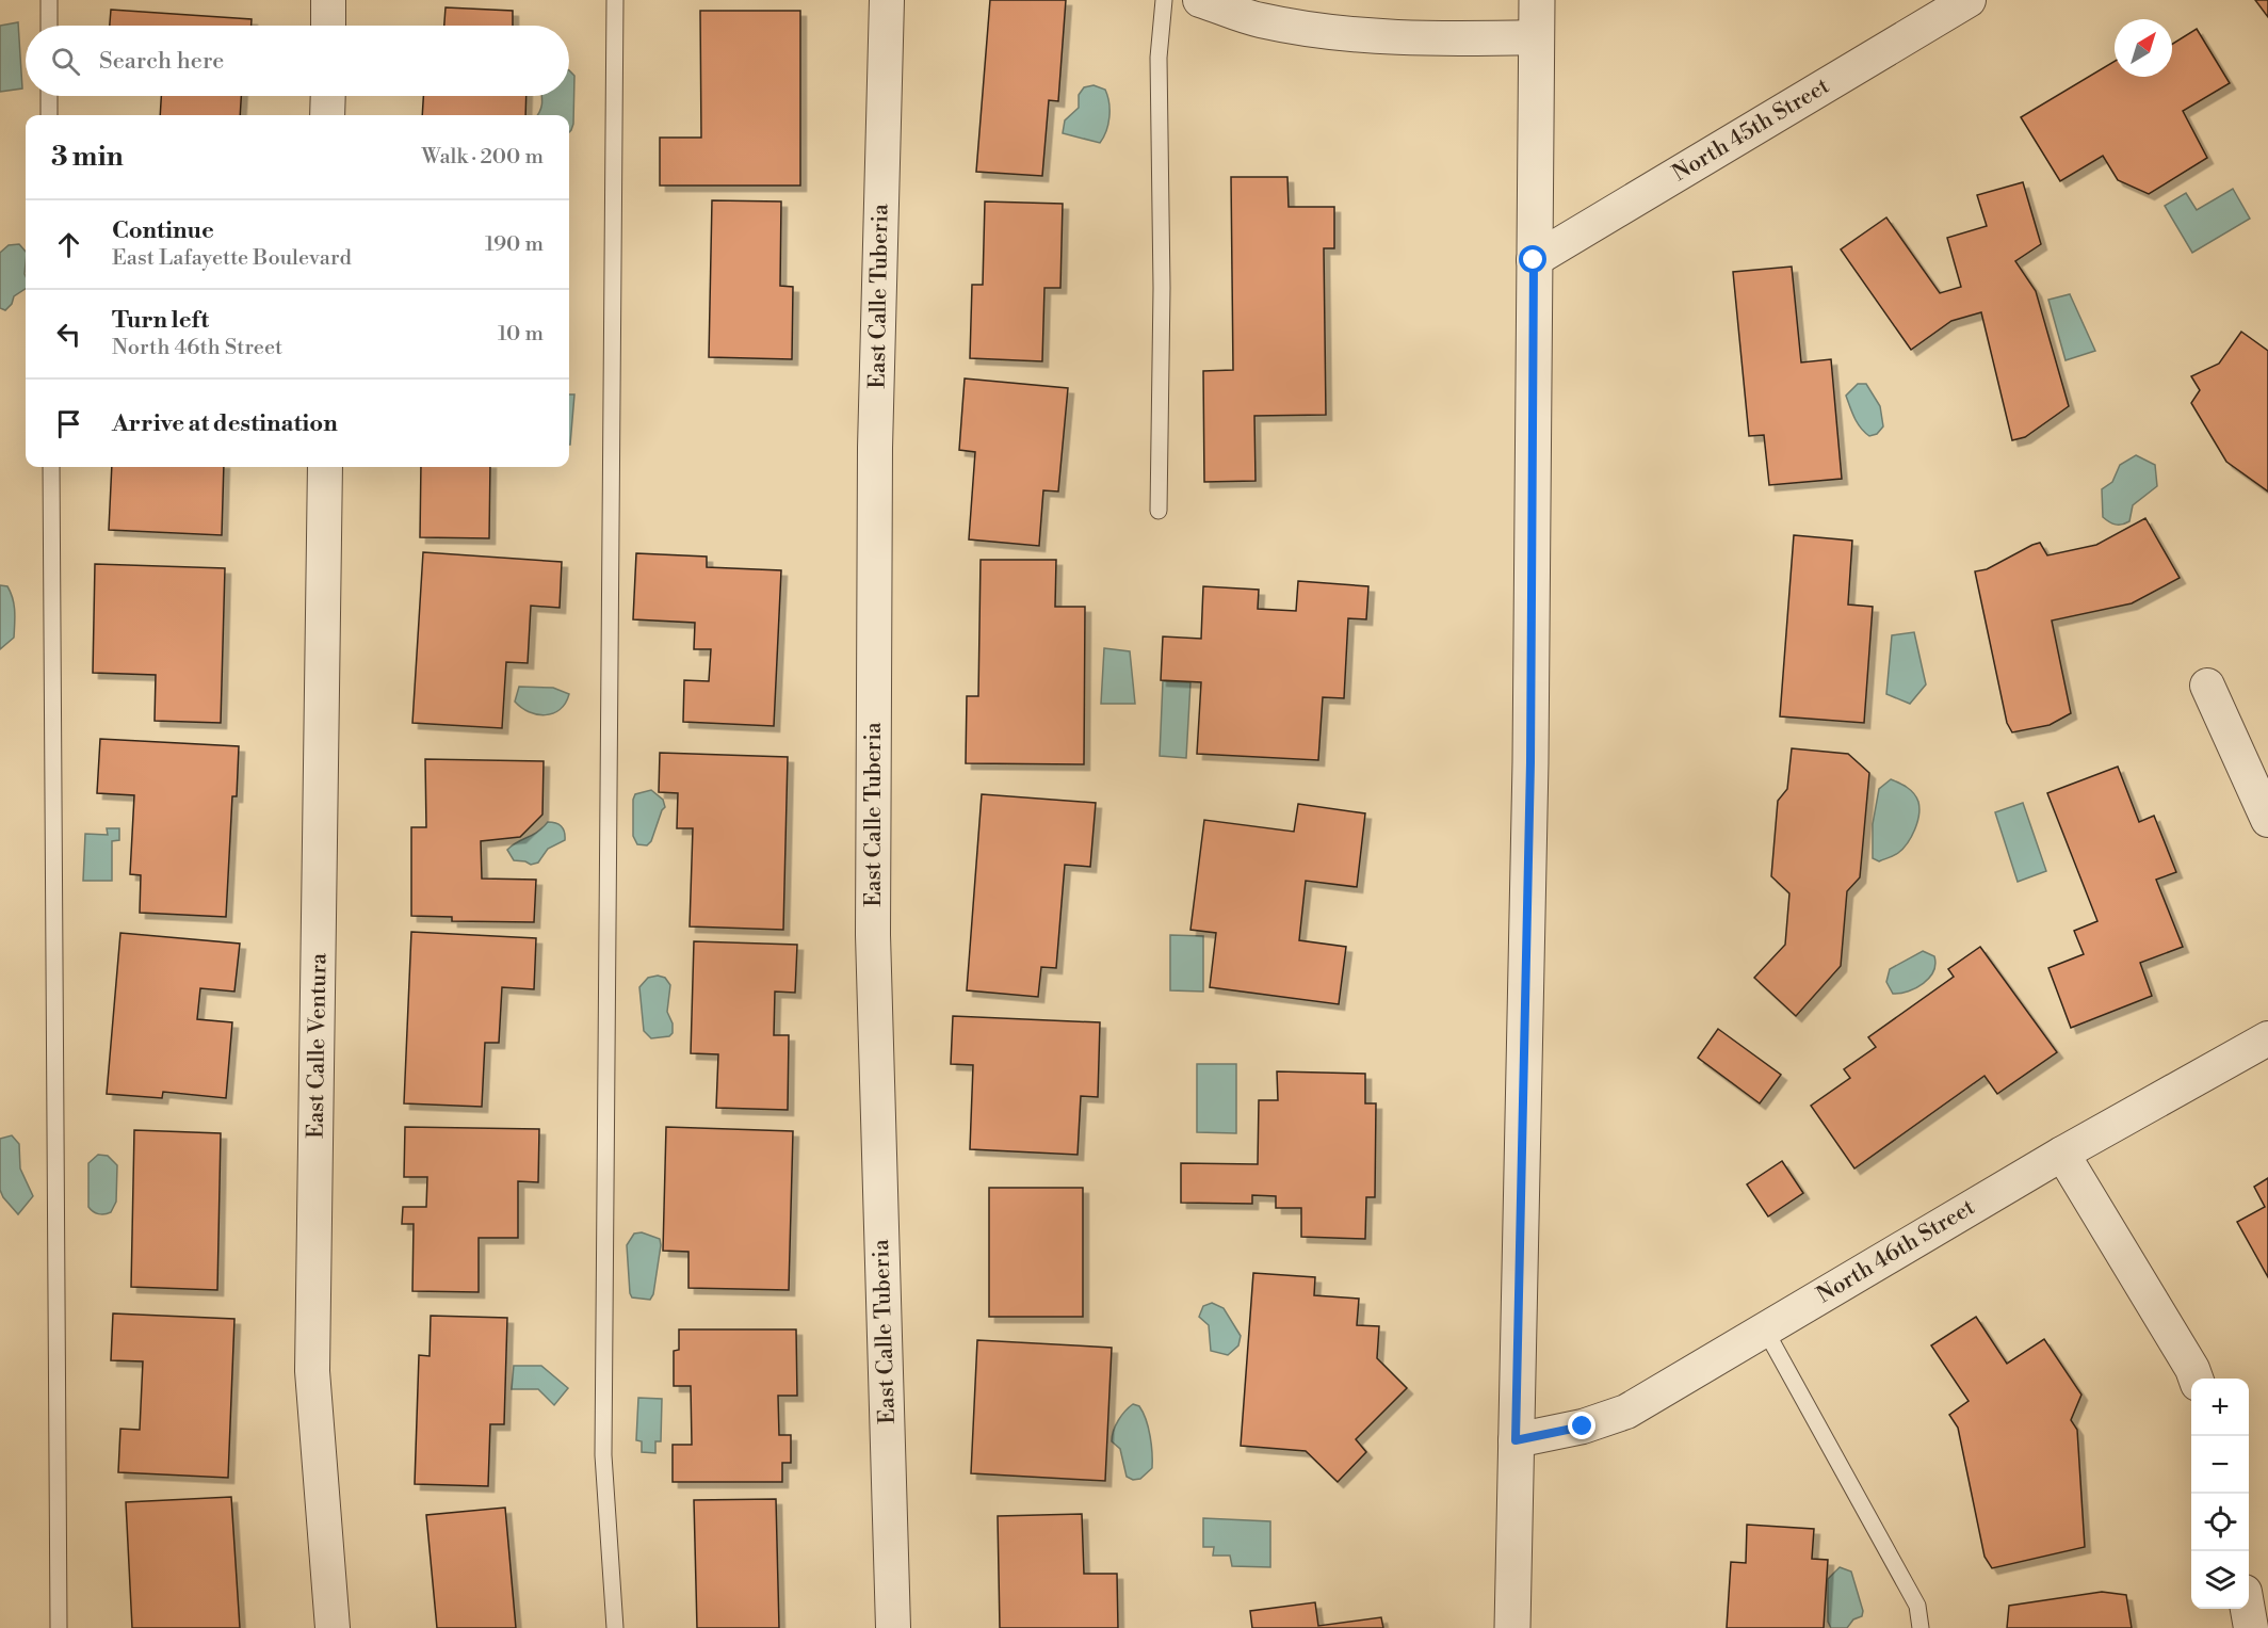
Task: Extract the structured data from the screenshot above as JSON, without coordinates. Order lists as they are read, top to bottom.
{
  "streets": {
    "street": [
      "North 45th Street",
      "East Calle Tuberia",
      "East Calle Ventura",
      "North 46th Street"
    ]
  },
  "north": "top right",
  "page": {
    "search": "Search here",
    "heading": ["3 min", "Walk · 200 m"],
    "list": [
      ["Continue", "East Lafayette Boulevard", "190 m"],
      ["Turn left", "North 46th Street", "10 m"],
      "Arrive at destination"
    ],
    "map_buttons": ["+", "−"]
  }
}
